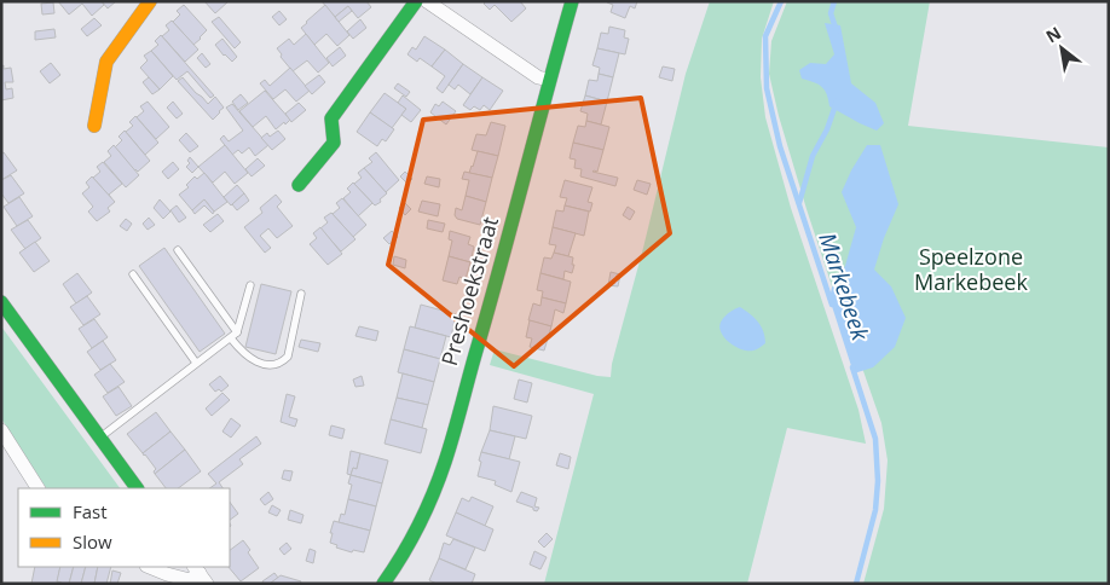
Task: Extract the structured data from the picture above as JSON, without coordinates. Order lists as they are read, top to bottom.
{
  "streets": {
    "street": ["Preshoekstraat"]
  },
  "water": ["Markebeek"],
  "parks": ["Speelzone Markebeek"],
  "legend": ["Fast", "Slow"],
  "north": "top left"
}
